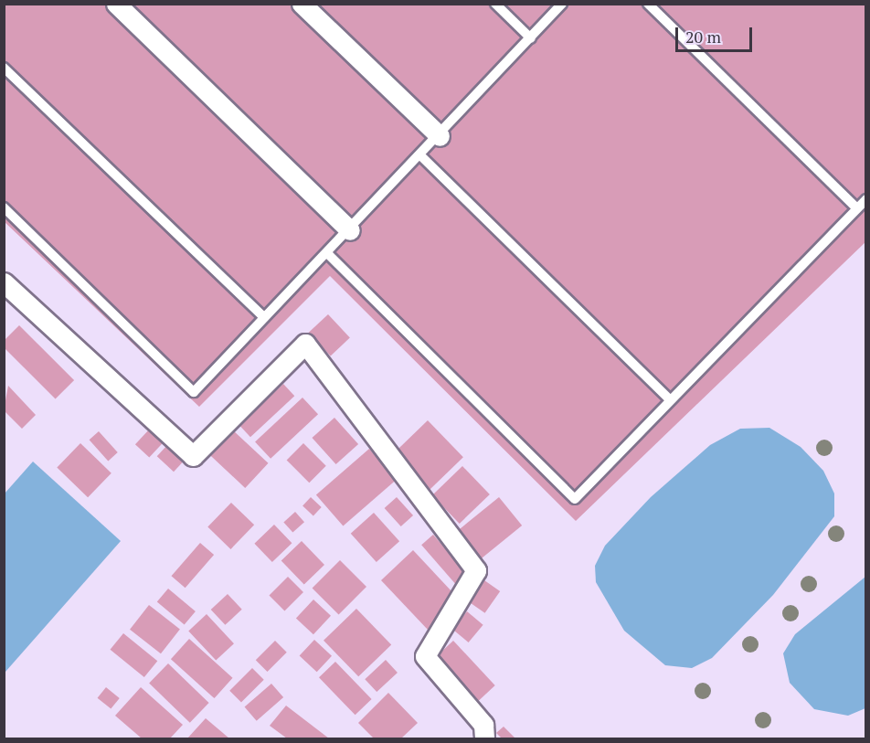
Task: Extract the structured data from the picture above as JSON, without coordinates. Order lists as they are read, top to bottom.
{
  "scale_bar": "20 m"
}
